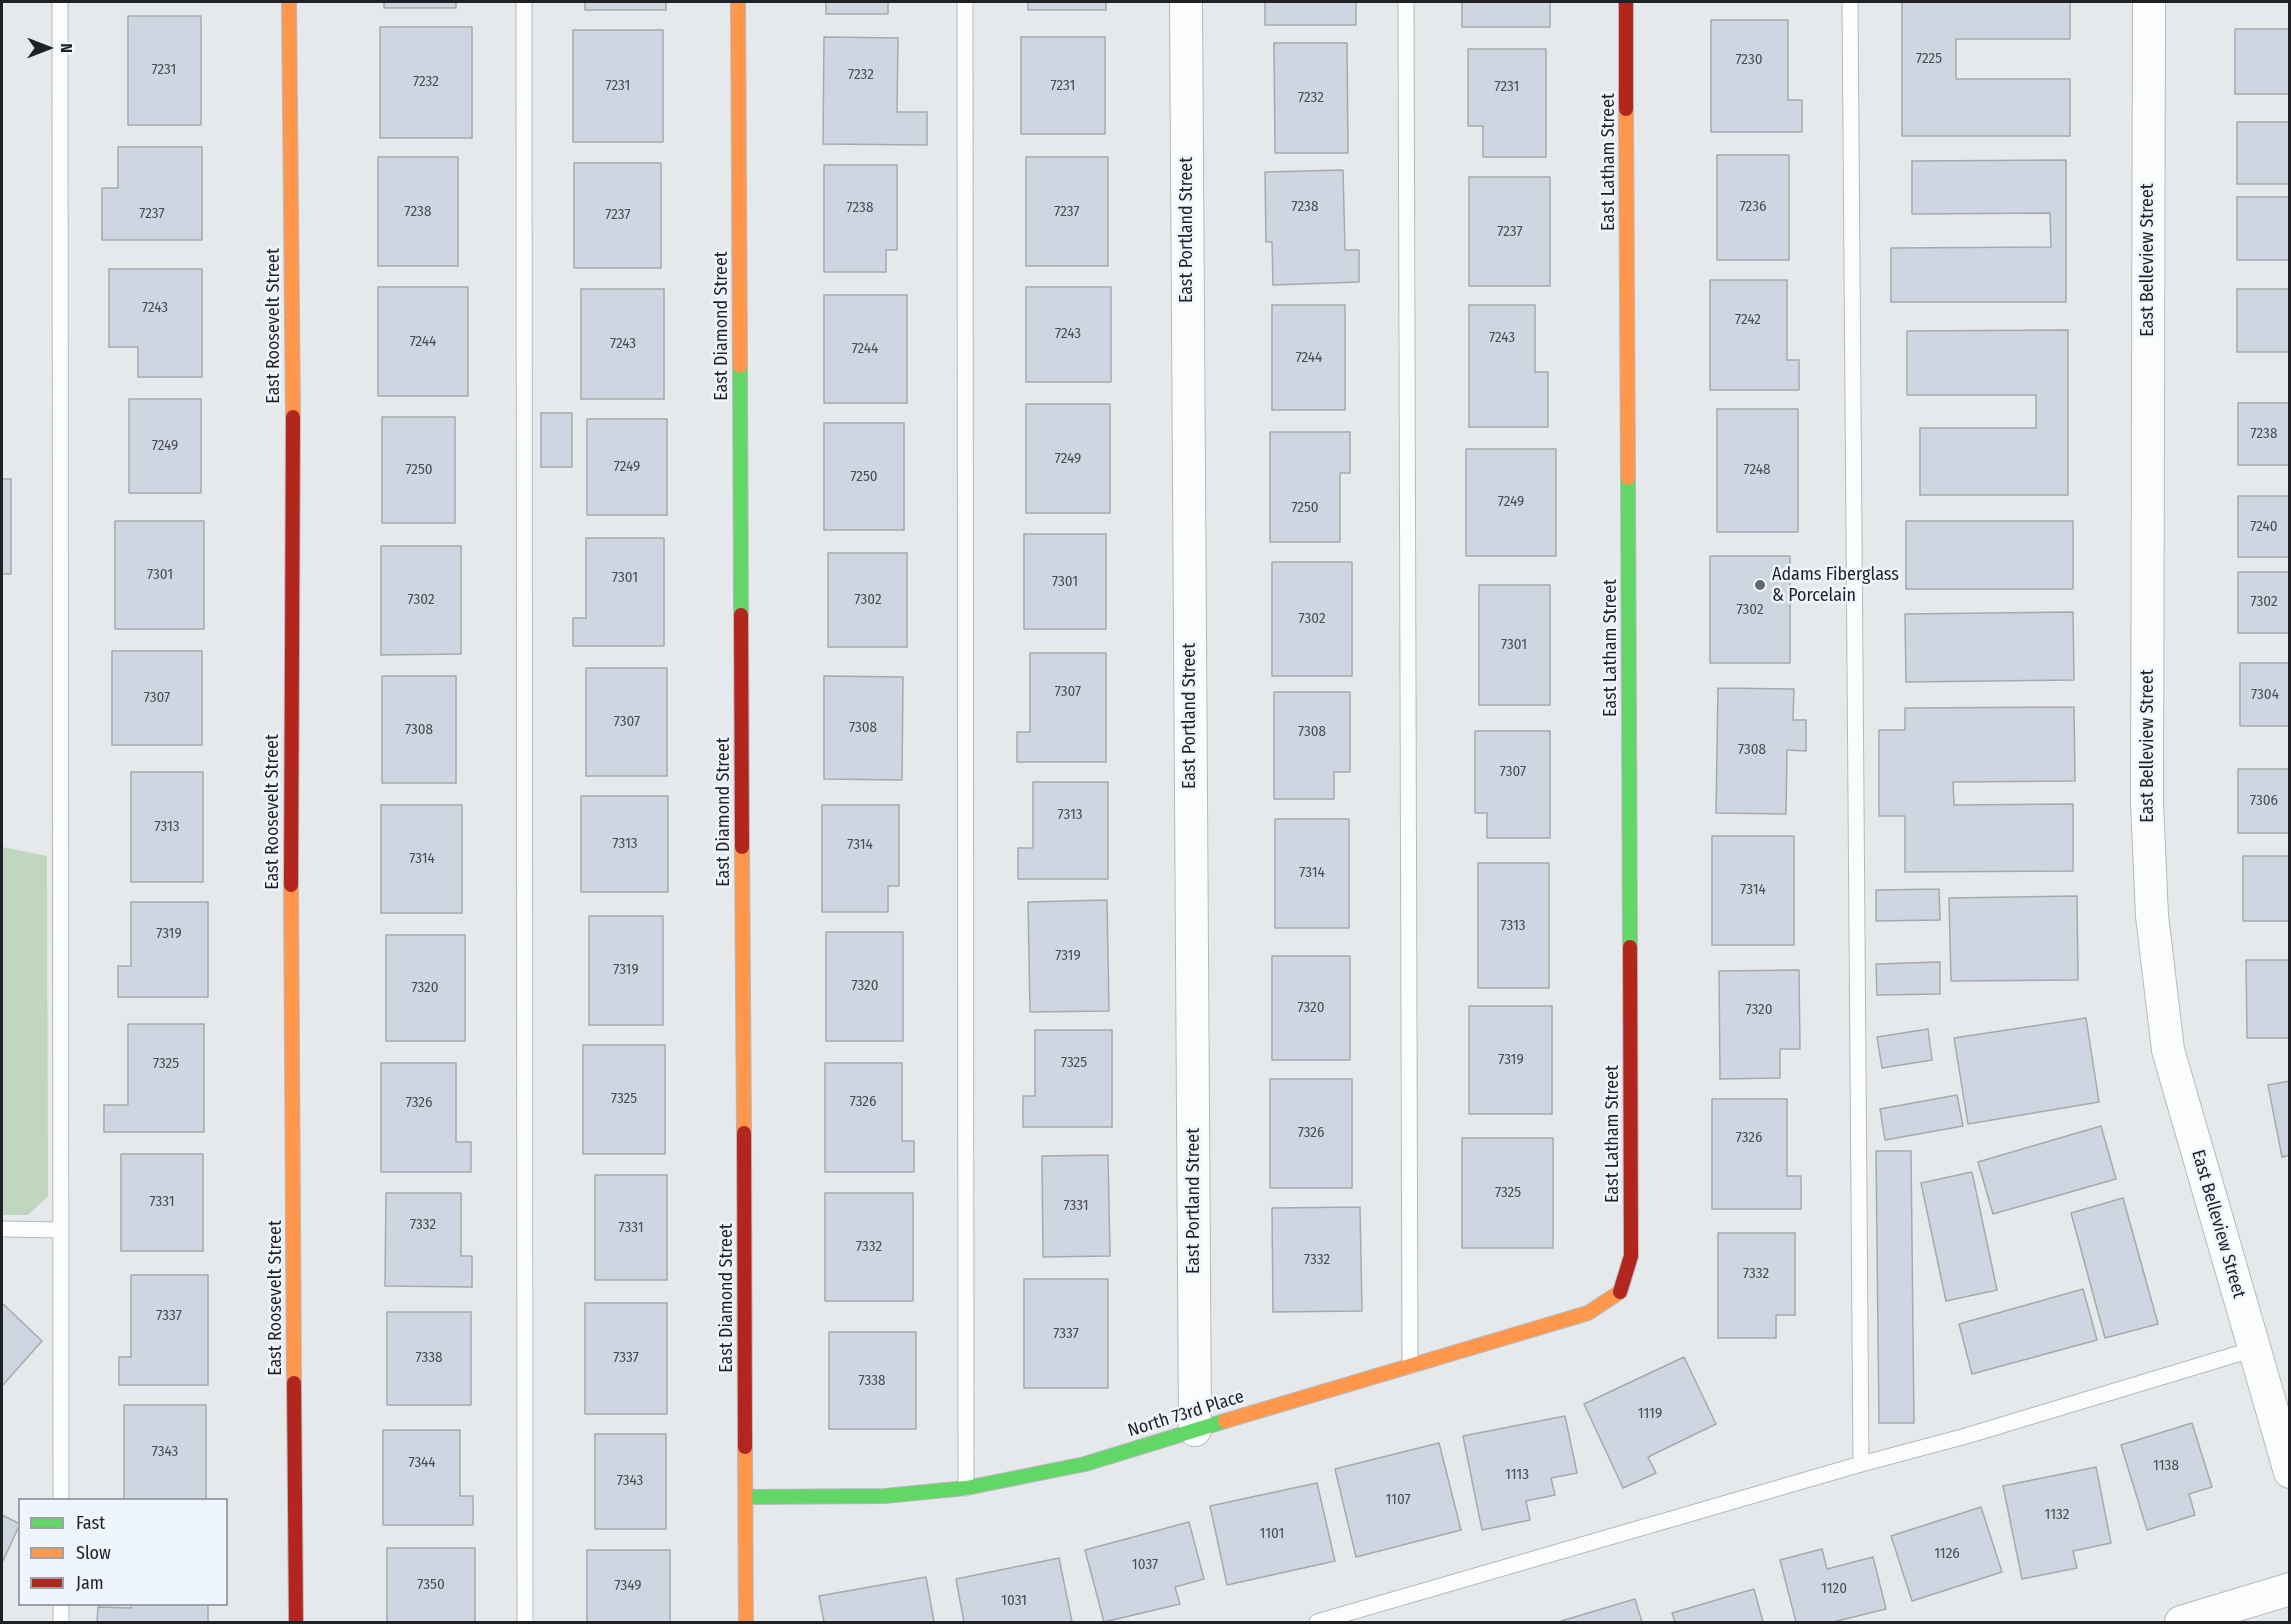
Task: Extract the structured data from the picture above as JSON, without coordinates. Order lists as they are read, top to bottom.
{
  "streets": {
    "street": [
      "East Latham Street",
      "East Portland Street",
      "East Belleview Street",
      "East Roosevelt Street",
      "East Diamond Street",
      "North 73rd Place"
    ]
  },
  "crossings": [
    ["East Latham Street", "North 73rd Place"],
    ["East Portland Street", "North 73rd Place"],
    ["East Diamond Street", "North 73rd Place"]
  ],
  "places": ["Adams Fiberglass & Porcelain"],
  "house_numbers": [
    "7225",
    "7230",
    "7231",
    "7232",
    "7232",
    "7231",
    "7231",
    "7231",
    "7232",
    "7238",
    "7236",
    "7238",
    "7238",
    "7237",
    "7237",
    "7237",
    "7237",
    "7243",
    "7242",
    "7243",
    "7243",
    "7244",
    "7243",
    "7244",
    "7244",
    "7238",
    "7249",
    "7249",
    "7249",
    "7250",
    "7248",
    "7250",
    "7249",
    "7250",
    "7240",
    "7301",
    "7301",
    "7301",
    "7302",
    "7302",
    "7302",
    "7302",
    "7302",
    "7301",
    "7307",
    "7304",
    "7307",
    "7307",
    "7308",
    "7308",
    "7308",
    "7308",
    "7307",
    "7306",
    "7313",
    "7313",
    "7313",
    "7314",
    "7314",
    "7314",
    "7314",
    "7313",
    "7319",
    "7319",
    "7319",
    "7320",
    "7320",
    "7320",
    "7320",
    "7319",
    "7325",
    "7325",
    "7325",
    "7326",
    "7326",
    "7326",
    "7326",
    "7325",
    "7331",
    "7331",
    "7332",
    "7331",
    "7332",
    "7332",
    "7332",
    "7337",
    "7337",
    "7338",
    "7337",
    "7338",
    "1119",
    "7343",
    "7344",
    "1138",
    "1113",
    "7343",
    "1107",
    "1132",
    "1101",
    "1126",
    "1037",
    "7350",
    "7349",
    "1120",
    "1031"
  ],
  "legend": ["Fast", "Slow", "Jam"],
  "north": "right"
}
